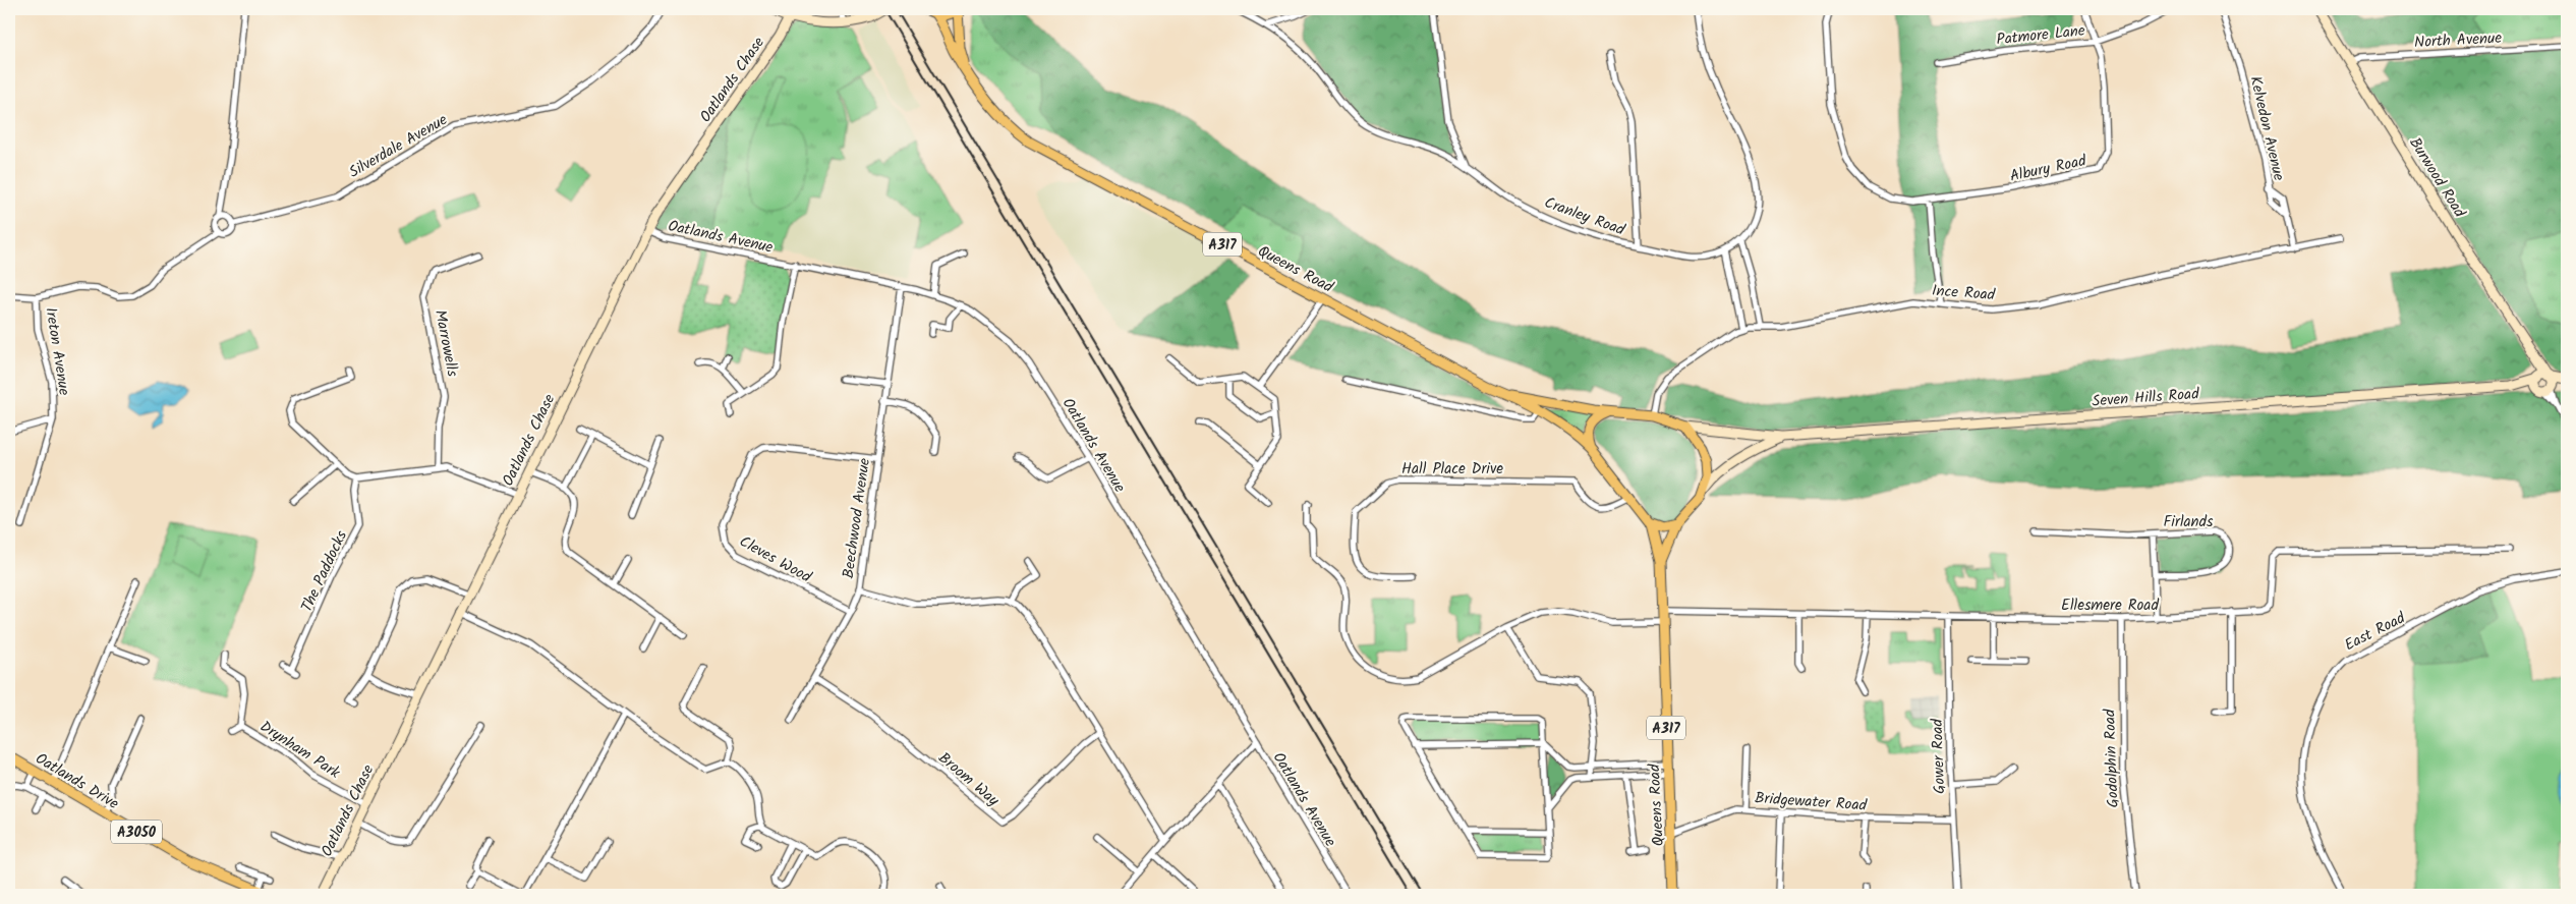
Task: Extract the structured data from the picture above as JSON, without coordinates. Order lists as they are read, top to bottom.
{
  "streets": {
    "main road": [
      "A317",
      "Queens Road",
      "Oatlands Drive",
      "A3050"
    ],
    "street": [
      "Patmore Lane",
      "North Avenue",
      "Oatlands Chase",
      "Kelvedon Avenue",
      "Silverdale Avenue",
      "Albury Road",
      "Burwood Road",
      "Cranley Road",
      "Oatlands Avenue",
      "Ince Road",
      "Marrowells",
      "Ireton Avenue",
      "Seven Hills Road",
      "Hall Place Drive",
      "Beechwood Avenue",
      "Firlands",
      "Cleves Wood",
      "The Paddocks",
      "Ellesmere Road",
      "East Road",
      "Drynham Park",
      "Gower Road",
      "Godolphin Road",
      "Broom Way",
      "Bridgewater Road"
    ]
  },
  "crossings": [
    ["Patmore Lane", "Albury Road"],
    ["North Avenue", "Burwood Road"],
    ["Oatlands Chase", "Oatlands Avenue"],
    ["Oatlands Chase", "Drynham Park"],
    ["Kelvedon Avenue", "Ince Road"],
    ["Burwood Road", "Seven Hills Road"],
    ["Oatlands Avenue", "Beechwood Avenue"],
    ["A317", "Queens Road"],
    ["A317", "Ince Road"],
    ["A317", "Seven Hills Road"],
    ["A317", "Hall Place Drive"],
    ["Queens Road", "Ince Road"],
    ["Queens Road", "Seven Hills Road"],
    ["Queens Road", "Hall Place Drive"],
    ["Queens Road", "Ellesmere Road"],
    ["Queens Road", "Bridgewater Road"],
    ["Ince Road", "Seven Hills Road"],
    ["Ince Road", "Hall Place Drive"],
    ["Seven Hills Road", "Hall Place Drive"],
    ["Beechwood Avenue", "Cleves Wood"],
    ["Ellesmere Road", "Gower Road"],
    ["Ellesmere Road", "Godolphin Road"],
    ["Gower Road", "Bridgewater Road"]
  ]
}
